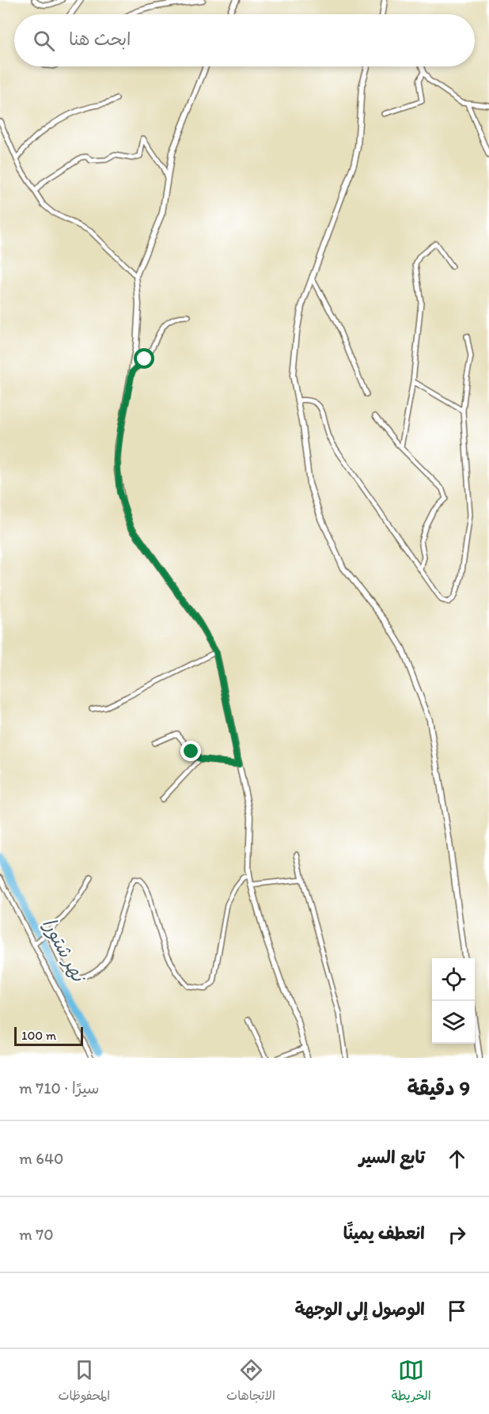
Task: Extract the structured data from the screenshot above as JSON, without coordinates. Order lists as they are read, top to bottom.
{
  "water": ["نهر شتورا"],
  "scale_bar": "100 m",
  "page": {
    "search": "ابحث هنا",
    "scale": "100 m",
    "heading": ["9 دقيقة", "سيرًا · 710 m"],
    "list": [
      ["تابع السير", "640 m"],
      ["انعطف يمينًا", "70 m"],
      "الوصول إلى الوجهة"
    ],
    "nav": ["الخريطة", "الاتجاهات", "المحفوظات"]
  }
}
